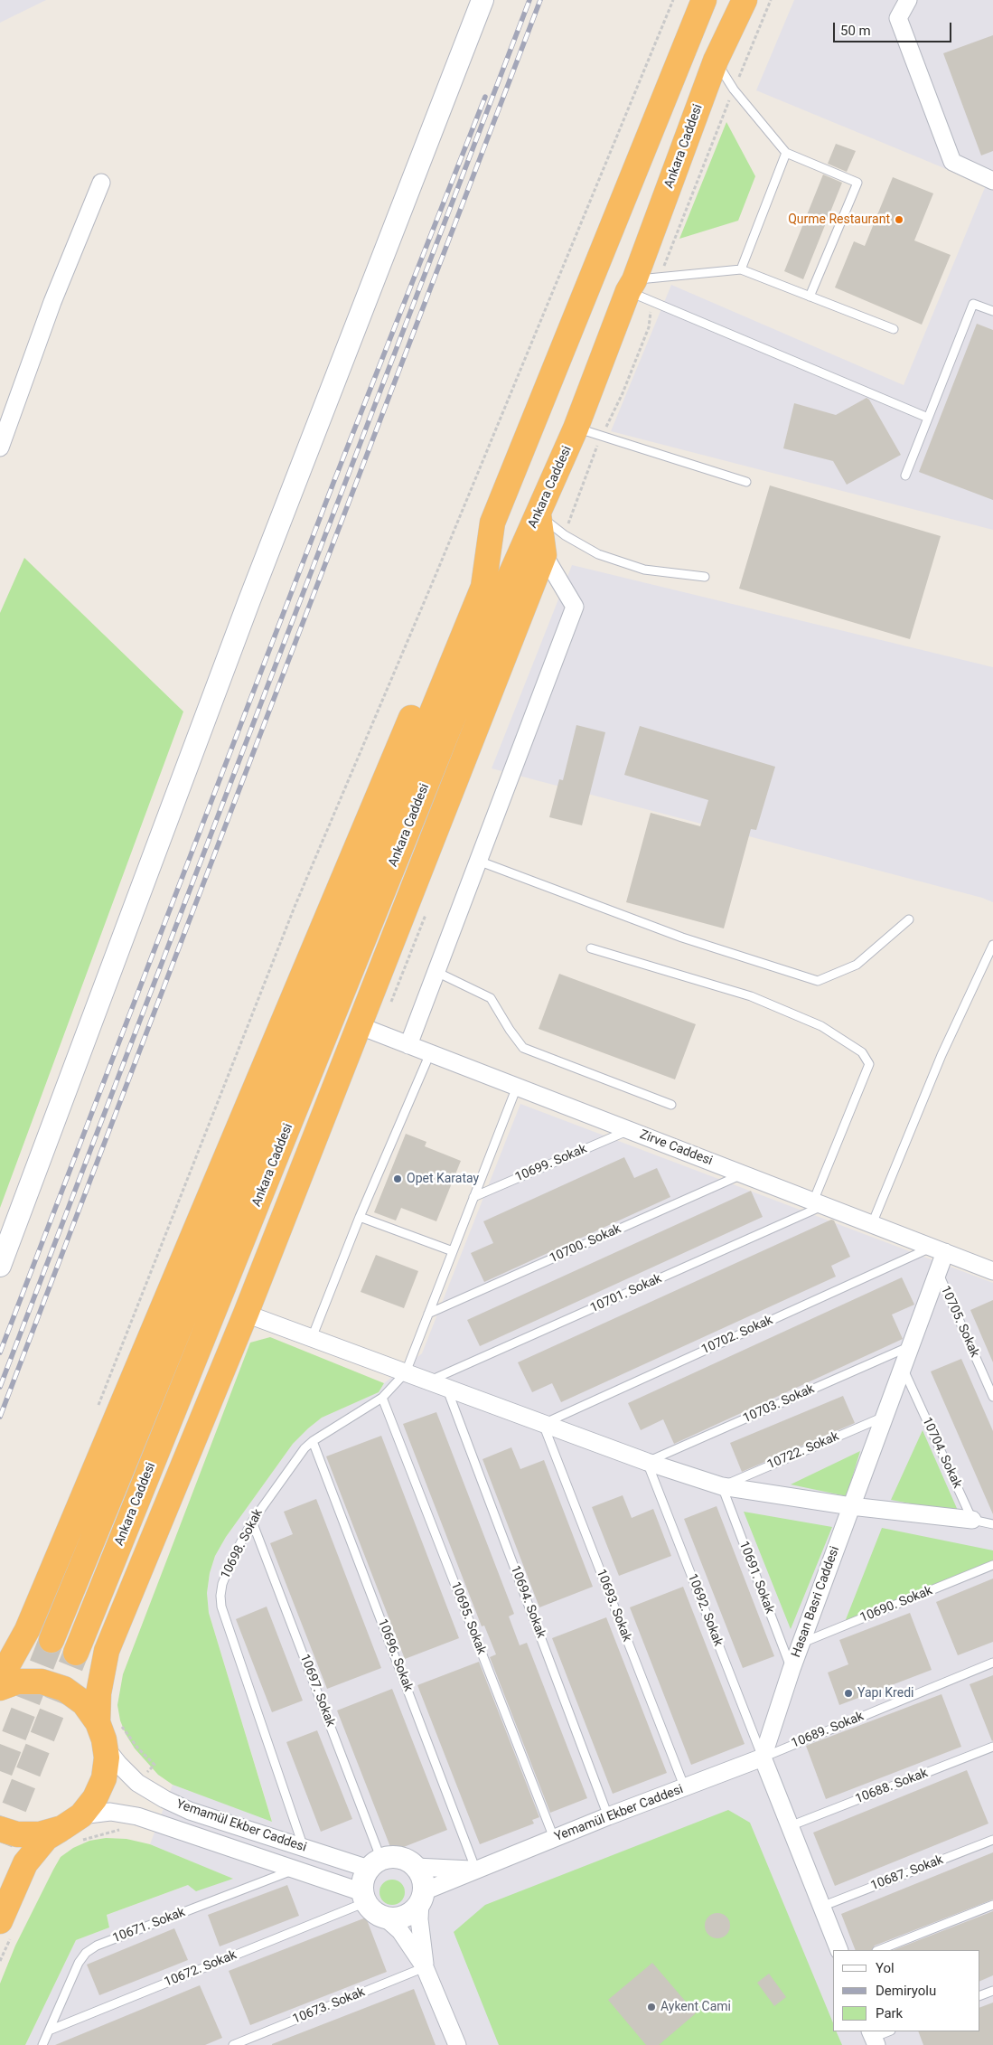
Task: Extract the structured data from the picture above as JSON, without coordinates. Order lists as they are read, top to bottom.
{
  "streets": {
    "highway": ["Ankara Caddesi"],
    "street": ["Zirve Caddesi", "Hasan Basri Caddesi", "Yemamül Ekber Caddesi"],
    "lane": [
      "10699. Sokak",
      "10700. Sokak",
      "10701. Sokak",
      "10705. Sokak",
      "10702. Sokak",
      "10703. Sokak",
      "10722. Sokak",
      "10704. Sokak",
      "10698. Sokak",
      "10691. Sokak",
      "10694. Sokak",
      "10690. Sokak",
      "10693. Sokak",
      "10692. Sokak",
      "10695. Sokak",
      "10696. Sokak",
      "10697. Sokak",
      "10689. Sokak",
      "10688. Sokak",
      "10687. Sokak",
      "10671. Sokak",
      "10672. Sokak",
      "10673. Sokak"
    ]
  },
  "crossings": [
    ["Zirve Caddesi", "10699. Sokak"],
    ["Zirve Caddesi", "10700. Sokak"],
    ["Zirve Caddesi", "10701. Sokak"],
    ["Zirve Caddesi", "10702. Sokak"],
    ["Zirve Caddesi", "Hasan Basri Caddesi"],
    ["10705. Sokak", "Hasan Basri Caddesi"],
    ["10702. Sokak", "Hasan Basri Caddesi"],
    ["10702. Sokak", "10693. Sokak"],
    ["10703. Sokak", "Hasan Basri Caddesi"],
    ["10703. Sokak", "10692. Sokak"],
    ["10722. Sokak", "10691. Sokak"],
    ["10722. Sokak", "Hasan Basri Caddesi"],
    ["10704. Sokak", "Hasan Basri Caddesi"],
    ["10698. Sokak", "10695. Sokak"],
    ["10698. Sokak", "10696. Sokak"],
    ["10698. Sokak", "10697. Sokak"],
    ["10698. Sokak", "Yemamül Ekber Caddesi"],
    ["10691. Sokak", "Hasan Basri Caddesi"],
    ["10694. Sokak", "Yemamül Ekber Caddesi"],
    ["Hasan Basri Caddesi", "10690. Sokak"],
    ["Hasan Basri Caddesi", "10692. Sokak"],
    ["Hasan Basri Caddesi", "10689. Sokak"],
    ["Hasan Basri Caddesi", "Yemamül Ekber Caddesi"],
    ["10693. Sokak", "Yemamül Ekber Caddesi"],
    ["10692. Sokak", "10689. Sokak"],
    ["10692. Sokak", "Yemamül Ekber Caddesi"],
    ["10695. Sokak", "Yemamül Ekber Caddesi"],
    ["10696. Sokak", "Yemamül Ekber Caddesi"],
    ["10697. Sokak", "Yemamül Ekber Caddesi"],
    ["10697. Sokak", "10672. Sokak"],
    ["10689. Sokak", "Yemamül Ekber Caddesi"],
    ["Yemamül Ekber Caddesi", "10671. Sokak"],
    ["Yemamül Ekber Caddesi", "10672. Sokak"],
    ["10671. Sokak", "10672. Sokak"]
  ],
  "places": [
    "Qurme Restaurant",
    "Opet Karatay",
    "Yapı Kredi",
    "Aykent Cami"
  ],
  "legend": ["Yol", "Demiryolu", "Park"],
  "scale_bar": "50 m"
}
